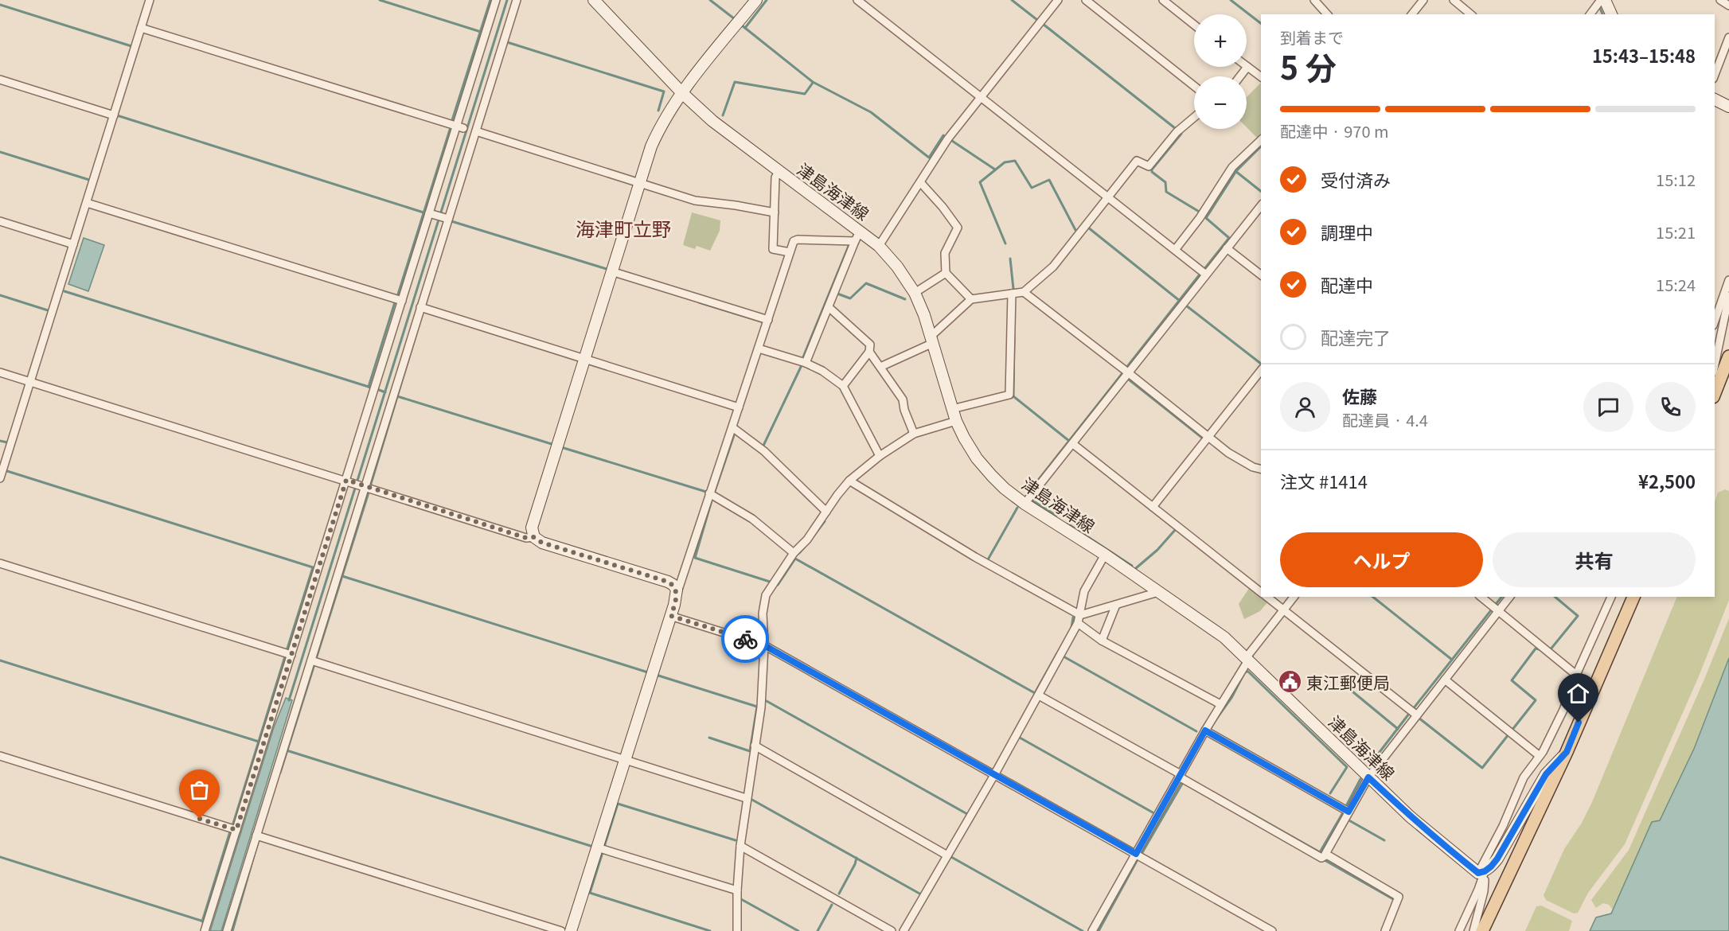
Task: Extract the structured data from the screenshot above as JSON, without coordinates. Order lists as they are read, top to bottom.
{
  "streets": {
    "main road": ["津島海津線"]
  },
  "districts": ["海津町立野"],
  "places": {
    "public building": ["東江郵便局"]
  },
  "page": {
    "map_buttons": ["+", "−"],
    "heading": ["5 分", "到着まで", "15:43–15:48"],
    "panel": [
      "佐藤",
      "配達員 · 4.4",
      "注文 #1414",
      "¥2,500"
    ],
    "bar": "配達中 · 970 m",
    "list": [
      ["受付済み", "15:12"],
      ["調理中", "15:21"],
      ["配達中", "15:24"],
      "配達完了"
    ],
    "buttons": ["ヘルプ", "共有"]
  }
}
